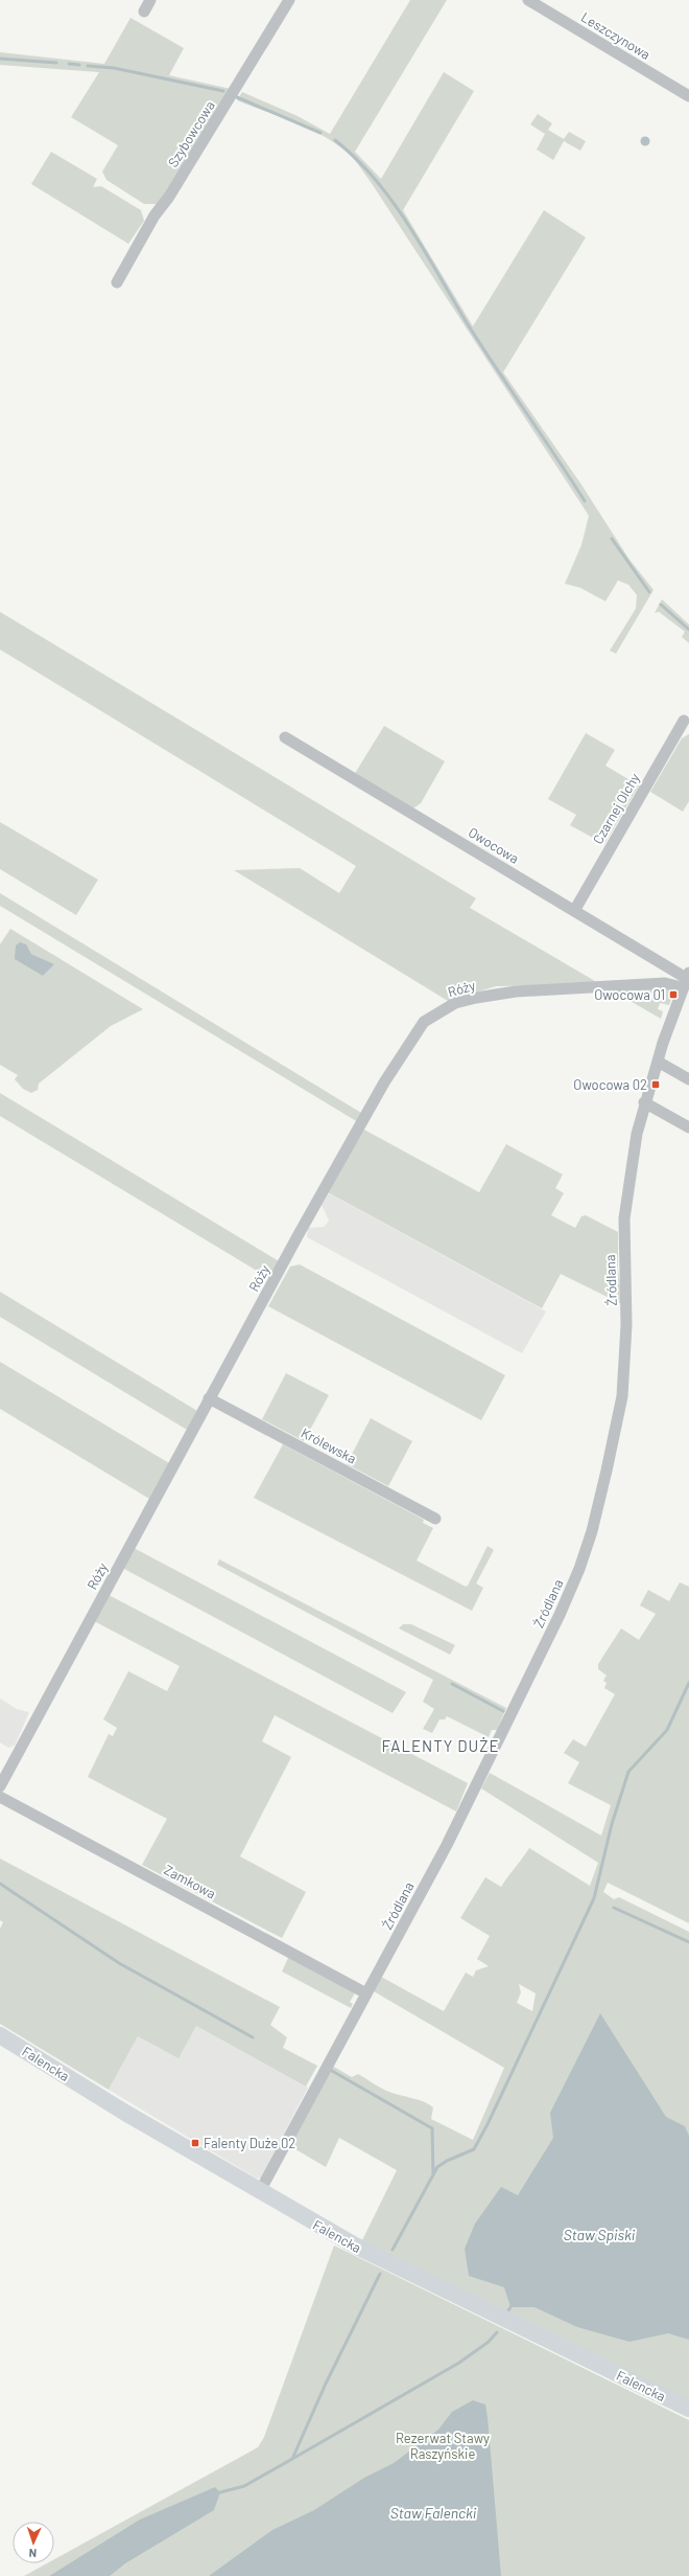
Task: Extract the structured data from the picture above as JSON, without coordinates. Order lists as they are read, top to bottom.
{
  "streets": {
    "street": [
      "Leszczynowa",
      "Szybowcowa",
      "Czarnej Olchy",
      "Owocowa",
      "Róży",
      "Źródlana",
      "Królewska",
      "Zamkowa",
      "Falencka"
    ]
  },
  "crossings": [
    ["Czarnej Olchy", "Owocowa"],
    ["Owocowa", "Róży"],
    ["Owocowa", "Źródlana"],
    ["Róży", "Źródlana"],
    ["Róży", "Królewska"],
    ["Źródlana", "Zamkowa"],
    ["Źródlana", "Falencka"]
  ],
  "districts": ["FALENTY DUŻE"],
  "water": ["Staw Spiski", "Staw Falencki"],
  "parks": ["Rezerwat Stawy Raszyńskie"],
  "places": {
    "transit": ["Owocowa 01", "Owocowa 02", "Falenty Duże 02"]
  },
  "north": "bottom"
}
